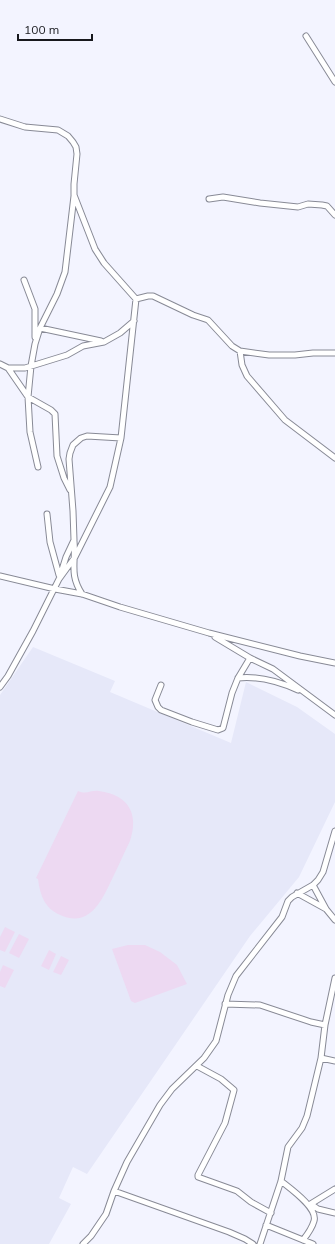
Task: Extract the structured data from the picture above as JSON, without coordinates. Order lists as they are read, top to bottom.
{
  "scale_bar": "100 m"
}
